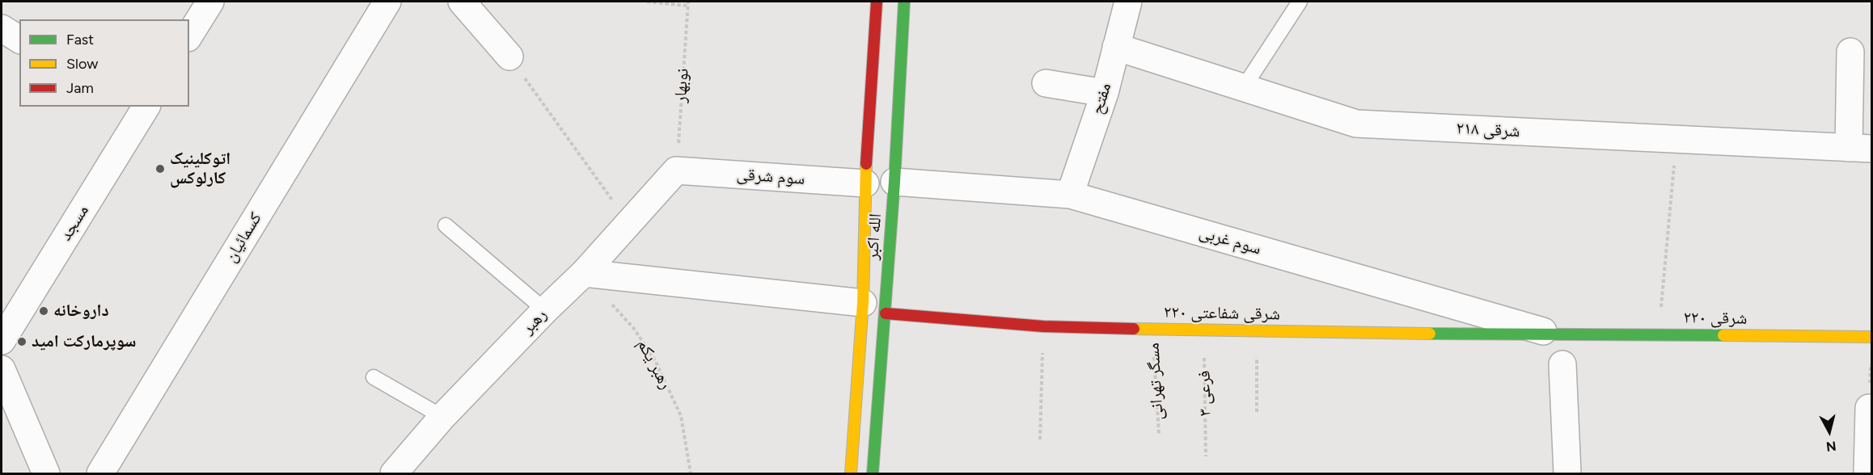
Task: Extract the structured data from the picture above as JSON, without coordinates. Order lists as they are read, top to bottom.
{
  "streets": {
    "street": [
      "مفتح",
      "۲۱۸ شرقی",
      "سوم شرقی",
      "مسجد",
      "الله اکبر",
      "کسمائیان",
      "سوم غربی",
      "۲۲۰ شرقی شفاعتی",
      "۲۲۰ شرقی",
      "رهبر"
    ],
    "path": [
      "نوبهار",
      "رهبر یکم",
      "مسگر تهرانی",
      "فرعی ۳"
    ]
  },
  "crossings": [
    ["نوبهار", "سوم شرقی"],
    ["نوبهار", "رهبر"],
    ["مفتح", "۲۱۸ شرقی"],
    ["مفتح", "سوم غربی"],
    ["سوم شرقی", "رهبر"],
    ["الله اکبر", "سوم غربی"],
    ["الله اکبر", "۲۲۰ شرقی شفاعتی"],
    ["سوم غربی", "۲۲۰ شرقی شفاعتی"],
    ["سوم غربی", "۲۲۰ شرقی"],
    ["۲۲۰ شرقی شفاعتی", "۲۲۰ شرقی"],
    ["۲۲۰ شرقی شفاعتی", "مسگر تهرانی"],
    ["۲۲۰ شرقی شفاعتی", "فرعی ۳"],
    ["رهبر", "رهبر یکم"]
  ],
  "places": ["اتوکلینیک کارلوکس", "داروخانه", "سوپرمارکت امید"],
  "legend": ["Fast", "Slow", "Jam"],
  "north": "bottom"
}
